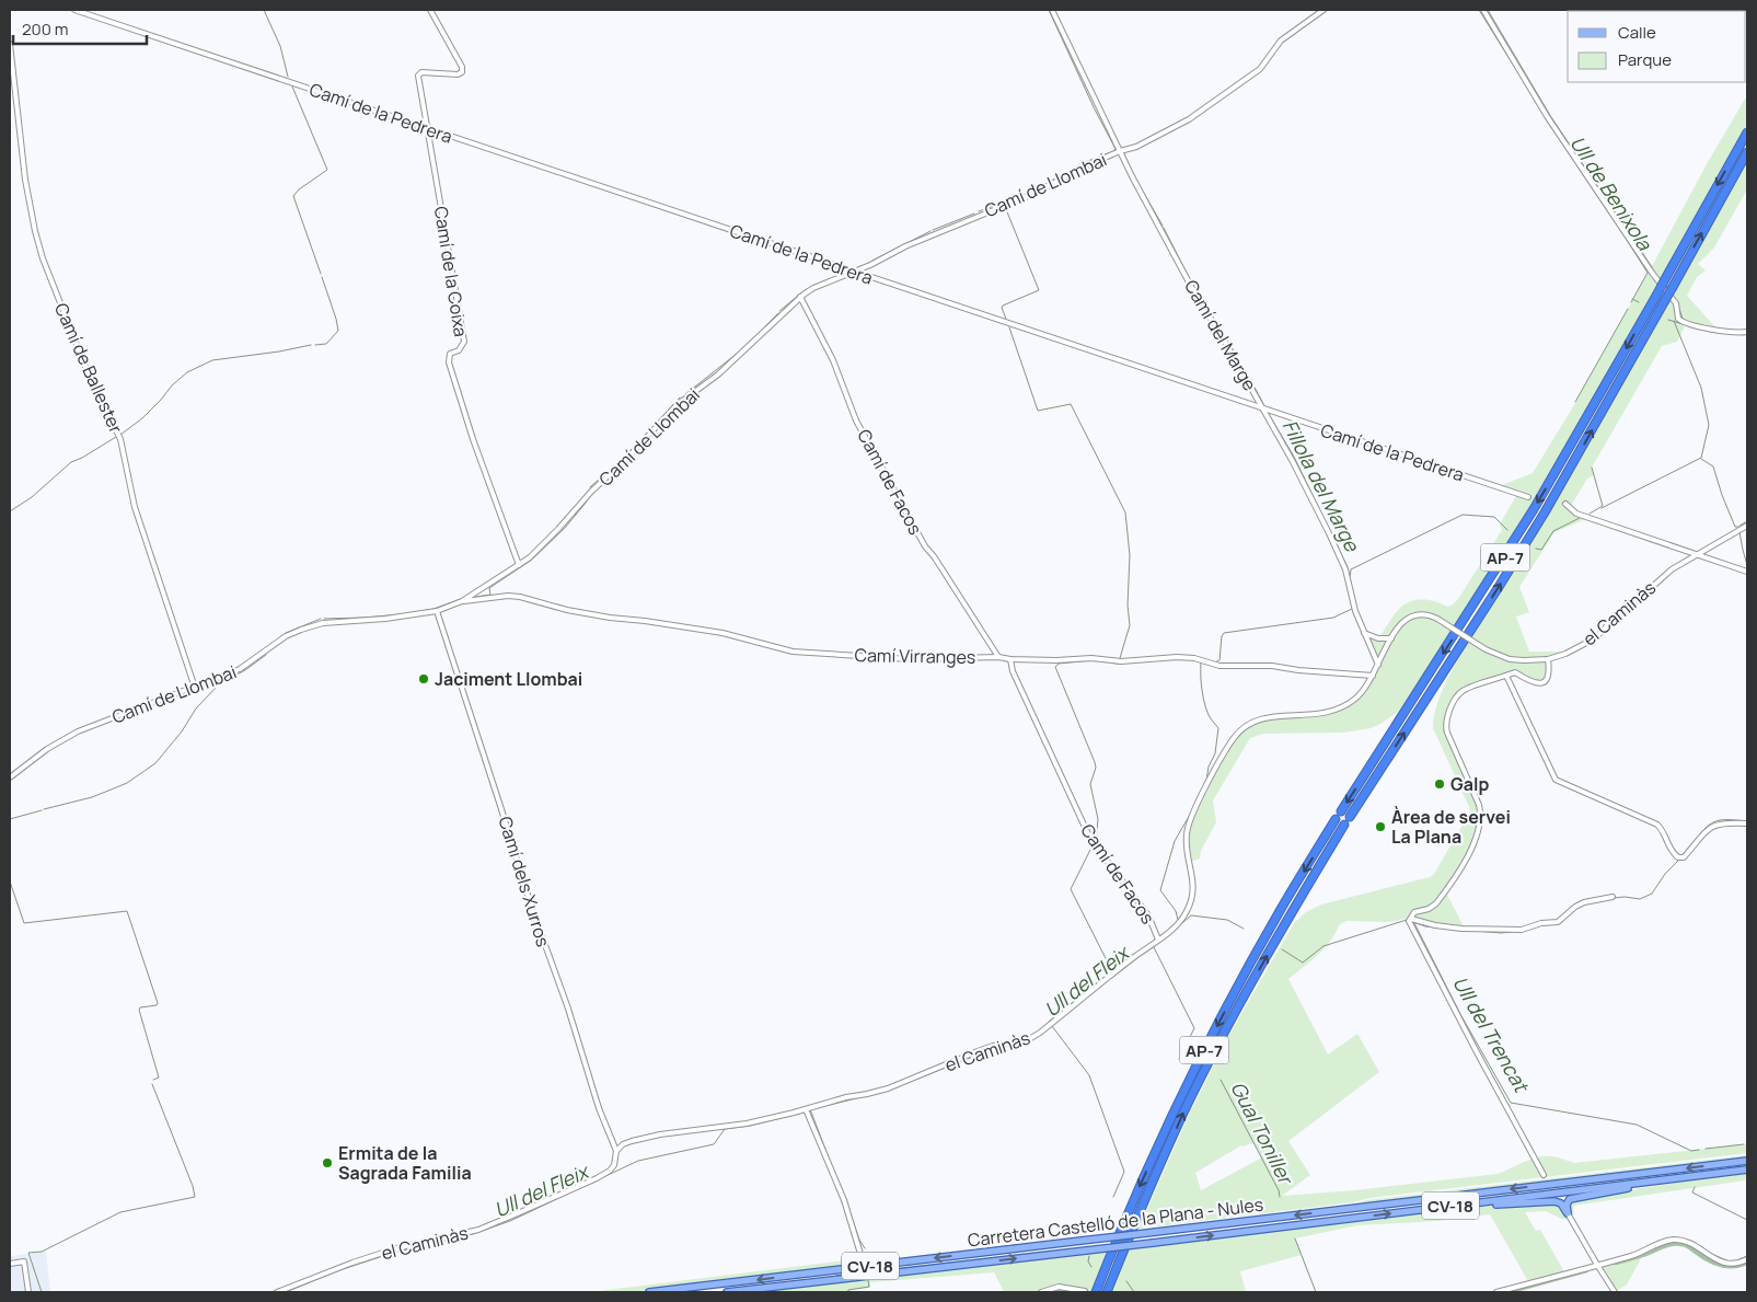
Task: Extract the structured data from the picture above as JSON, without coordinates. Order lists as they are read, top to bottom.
{
  "streets": {
    "highway": ["AP-7"],
    "main road": ["CV-18", "Carretera Castelló de la Plana - Nules"],
    "street": [
      "Camí de la Pedrera",
      "Camí de Llombai",
      "Camí de la Coixa",
      "Camí del Marge",
      "Camí de Ballester",
      "Camí de Facos",
      "el Caminàs",
      "Camí Virranges",
      "Camí dels Xurros"
    ]
  },
  "crossings": [
    ["Camí de la Pedrera", "Camí de Llombai"],
    ["Camí de la Pedrera", "Camí de la Coixa"],
    ["Camí de la Pedrera", "Camí del Marge"],
    ["Camí de Llombai", "Camí de la Coixa"],
    ["Camí de Llombai", "Camí del Marge"],
    ["Camí de Llombai", "Camí de Ballester"],
    ["Camí de Llombai", "Camí de Facos"],
    ["Camí de Llombai", "Camí Virranges"],
    ["Camí de Llombai", "Camí dels Xurros"],
    ["Camí del Marge", "el Caminàs"],
    ["Camí de Facos", "el Caminàs"],
    ["Camí de Facos", "Camí Virranges"],
    ["el Caminàs", "Camí Virranges"],
    ["el Caminàs", "Camí dels Xurros"],
    ["CV-18", "Carretera Castelló de la Plana - Nules"]
  ],
  "water": [
    "Ull de Benixola",
    "Fillola del Marge",
    "Ull del Fleix",
    "Ull del Trencat",
    "Gual Toniller"
  ],
  "places": [
    "Jaciment Llombai",
    "Galp",
    "Àrea de servei La Plana",
    "Ermita de la Sagrada Familia"
  ],
  "legend": ["Calle", "Parque"],
  "scale_bar": "200 m"
}
